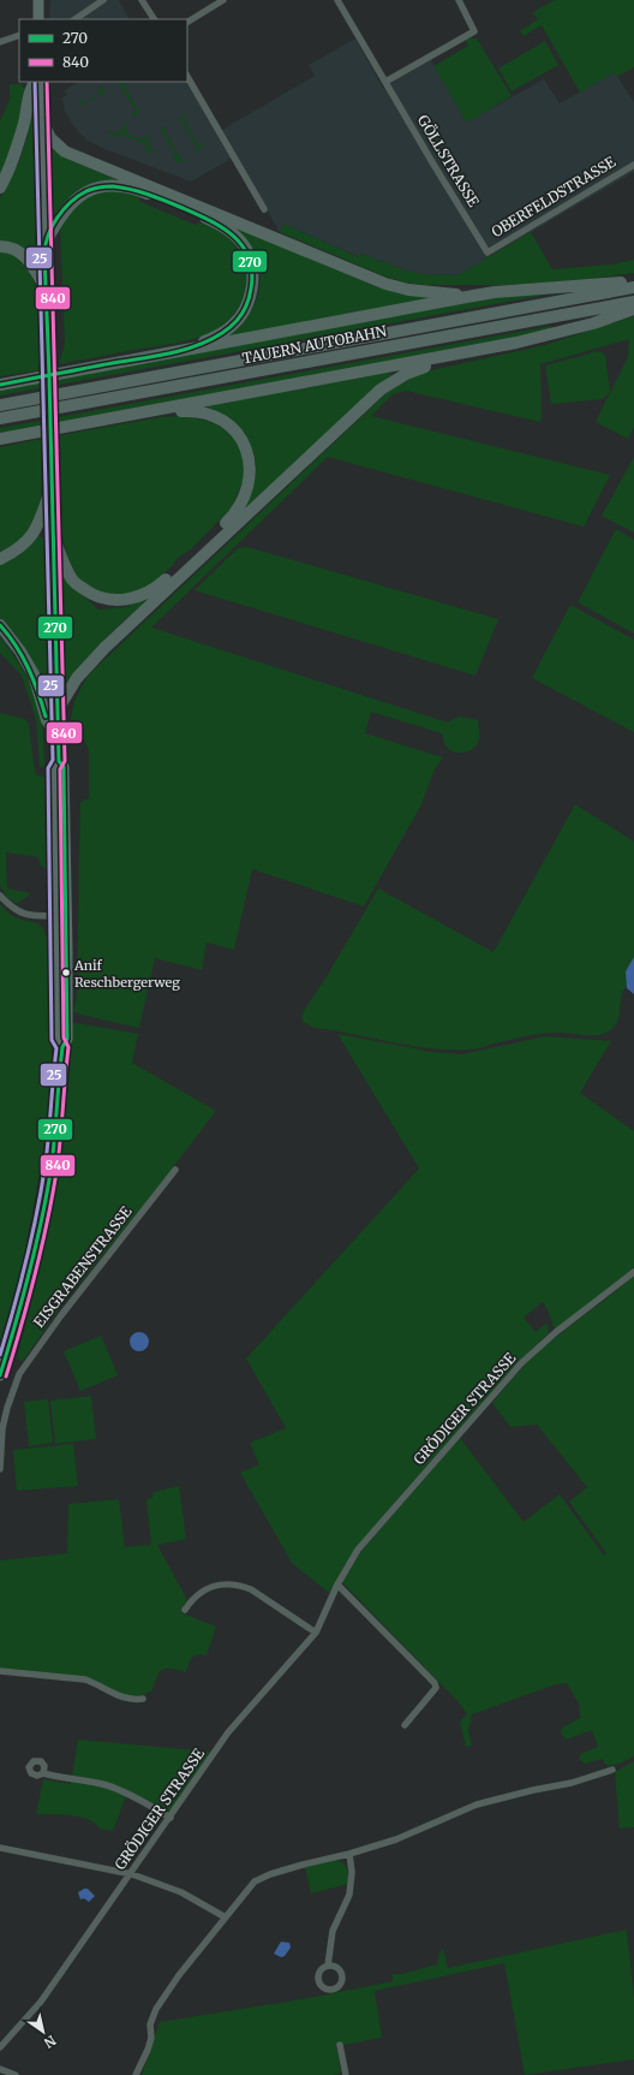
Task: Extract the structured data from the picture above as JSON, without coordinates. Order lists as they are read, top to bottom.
{
  "streets": {
    "highway": ["TAUERN AUTOBAHN"],
    "street": [
      "GÖLLSTRASSE",
      "OBERFELDSTRASSE",
      "EISGRABENSTRASSE",
      "GRÖDIGER STRASSE"
    ]
  },
  "crossings": [
    ["GÖLLSTRASSE", "OBERFELDSTRASSE"]
  ],
  "places": ["Anif Reschbergerweg"],
  "lines": ["transit line 840", "transit line 25", "transit line 270"],
  "legend": ["270", "840"],
  "north": "bottom right"
}
